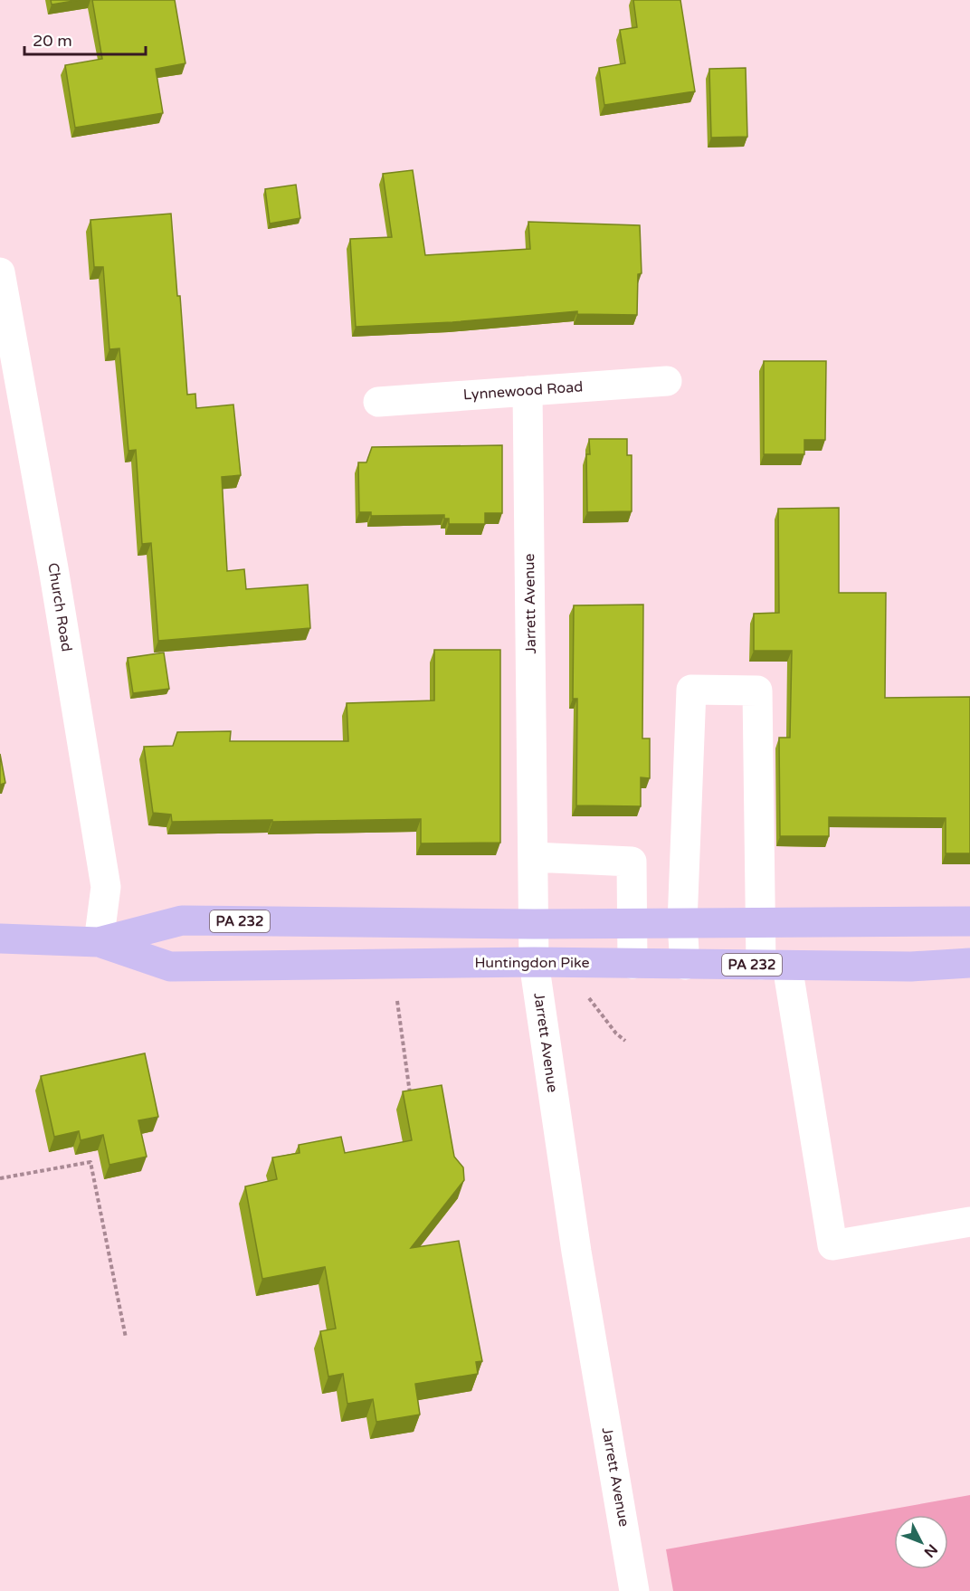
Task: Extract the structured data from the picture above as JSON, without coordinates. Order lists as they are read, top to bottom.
{
  "streets": {
    "main road": ["PA 232", "Huntingdon Pike"],
    "street": ["Lynnewood Road", "Jarrett Avenue", "Church Road"]
  },
  "crossings": [
    ["Lynnewood Road", "Jarrett Avenue"],
    ["Jarrett Avenue", "Huntingdon Pike"],
    ["Church Road", "Huntingdon Pike"]
  ],
  "scale_bar": "20 m",
  "north": "bottom right"
}
